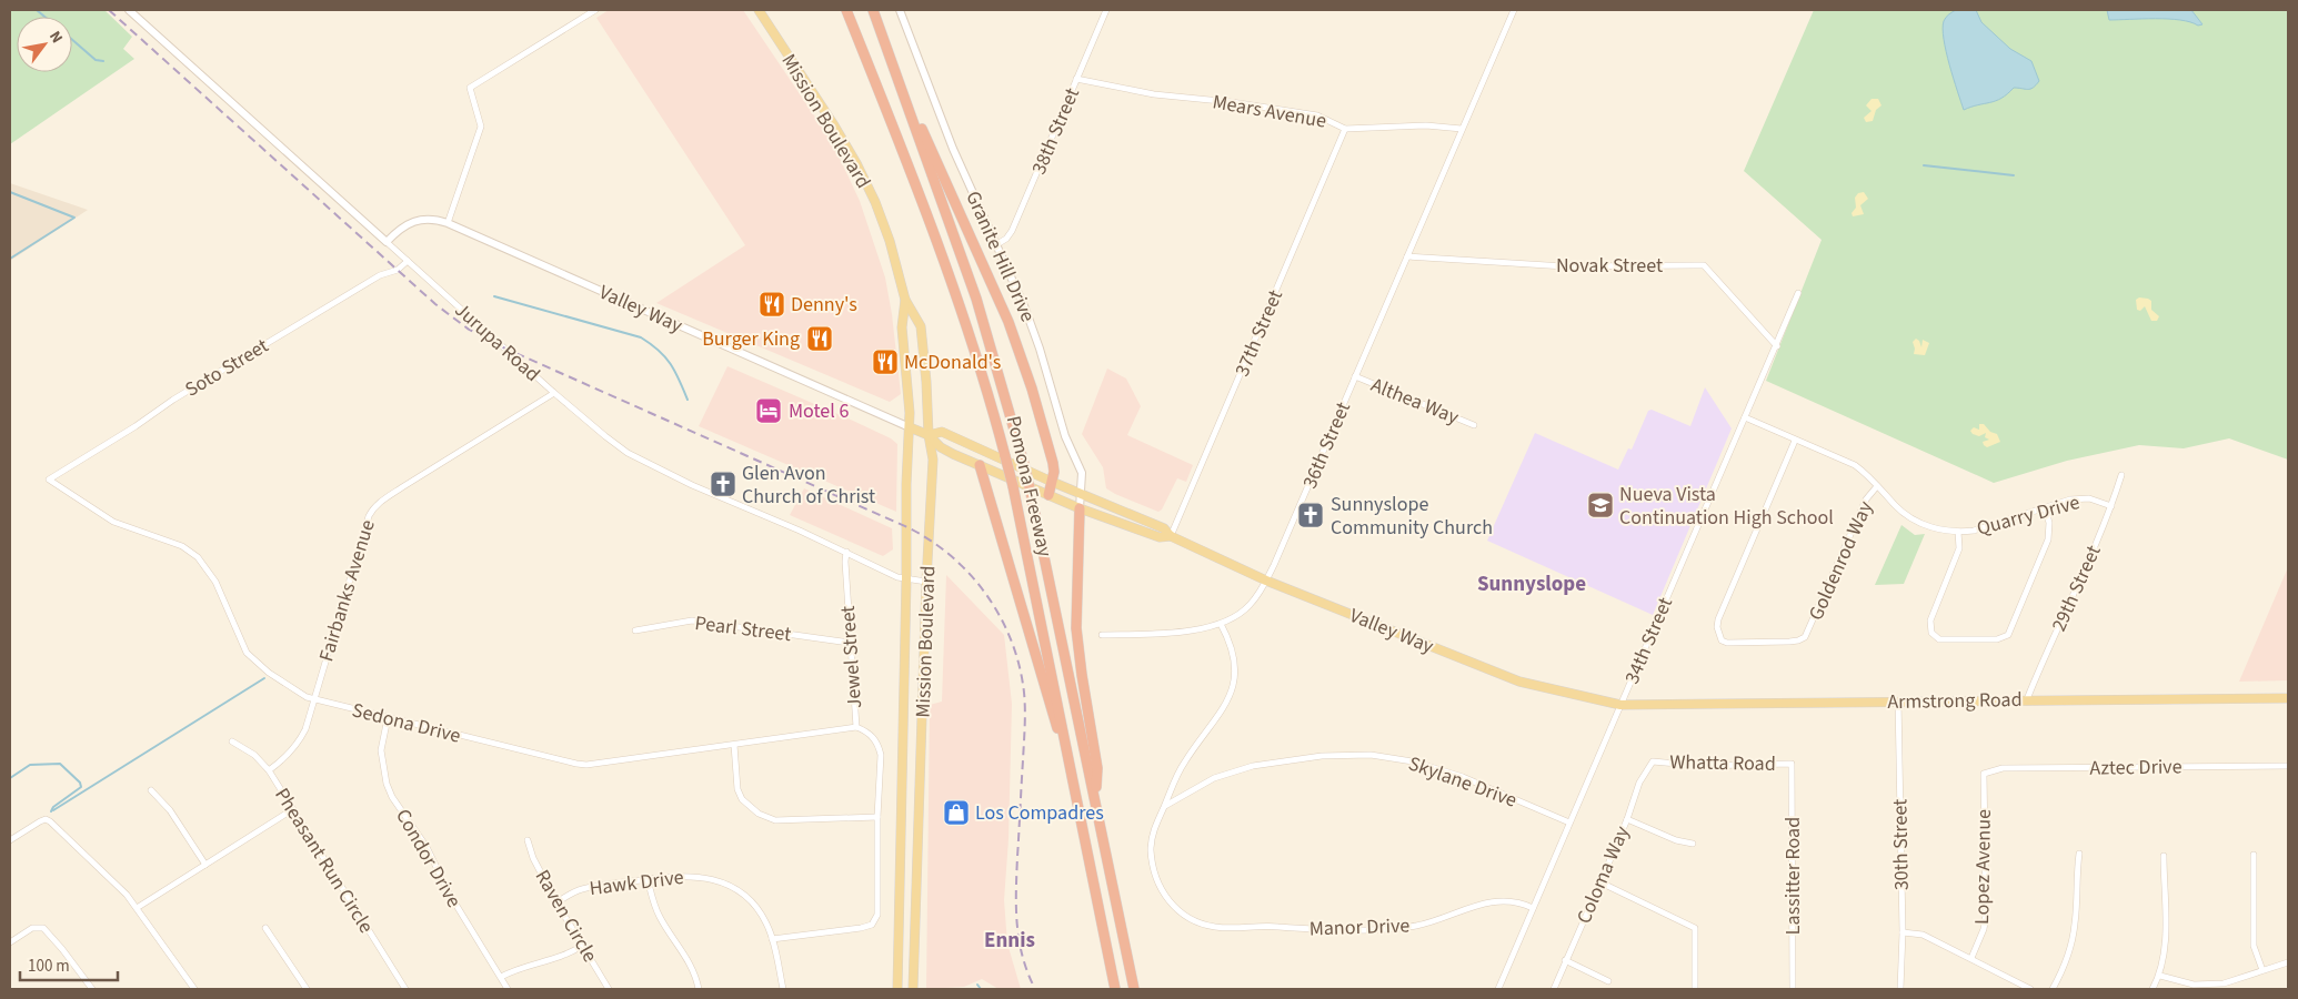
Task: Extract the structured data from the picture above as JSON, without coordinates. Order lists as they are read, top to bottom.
{
  "streets": {
    "highway": ["Pomona Freeway"],
    "main road": ["Mission Boulevard", "Valley Way", "Armstrong Road"],
    "street": [
      "Mears Avenue",
      "38th Street",
      "Granite Hill Drive",
      "Novak Street",
      "37th Street",
      "Jurupa Road",
      "Soto Street",
      "Althea Way",
      "36th Street",
      "Quarry Drive",
      "Goldenrod Way",
      "29th Street",
      "Fairbanks Avenue",
      "Pearl Street",
      "34th Street",
      "Jewel Street",
      "Sedona Drive",
      "Whatta Road",
      "Aztec Drive",
      "Skylane Drive",
      "30th Street",
      "Condor Drive",
      "Pheasant Run Circle",
      "Lopez Avenue",
      "Coloma Way",
      "Lassitter Road",
      "Hawk Drive",
      "Raven Circle",
      "Manor Drive"
    ]
  },
  "crossings": [
    ["Mears Avenue", "38th Street"],
    ["Mears Avenue", "37th Street"],
    ["Mears Avenue", "36th Street"],
    ["Mission Boulevard", "Valley Way"],
    ["Mission Boulevard", "Jurupa Road"],
    ["38th Street", "Granite Hill Drive"],
    ["Granite Hill Drive", "Valley Way"],
    ["Novak Street", "36th Street"],
    ["Novak Street", "34th Street"],
    ["Valley Way", "37th Street"],
    ["Valley Way", "Jurupa Road"],
    ["Valley Way", "36th Street"],
    ["Valley Way", "34th Street"],
    ["Valley Way", "Armstrong Road"],
    ["Jurupa Road", "Soto Street"],
    ["Jurupa Road", "Fairbanks Avenue"],
    ["Jurupa Road", "Jewel Street"],
    ["Soto Street", "Sedona Drive"],
    ["Althea Way", "36th Street"],
    ["Quarry Drive", "Goldenrod Way"],
    ["Quarry Drive", "29th Street"],
    ["Quarry Drive", "34th Street"],
    ["29th Street", "Armstrong Road"],
    ["Fairbanks Avenue", "Sedona Drive"],
    ["Fairbanks Avenue", "Pheasant Run Circle"],
    ["Pearl Street", "Jewel Street"],
    ["34th Street", "Armstrong Road"],
    ["34th Street", "Skylane Drive"],
    ["34th Street", "Manor Drive"],
    ["Jewel Street", "Sedona Drive"],
    ["Jewel Street", "Hawk Drive"],
    ["Armstrong Road", "30th Street"],
    ["Sedona Drive", "Condor Drive"],
    ["Whatta Road", "Coloma Way"],
    ["Whatta Road", "Lassitter Road"],
    ["Aztec Drive", "Lopez Avenue"],
    ["Skylane Drive", "Manor Drive"],
    ["Hawk Drive", "Raven Circle"]
  ],
  "districts": ["Sunnyslope", "Ennis"],
  "places": {
    "restaurant": ["Denny's", "Burger King", "McDonald's"],
    "hotel": ["Motel 6"],
    "church": ["Glen Avon Church of Christ", "Sunnyslope Community Church"],
    "school or university": ["Nueva Vista Continuation High School"],
    "shop": ["Los Compadres"]
  },
  "scale_bar": "100 m",
  "north": "top right"
}
